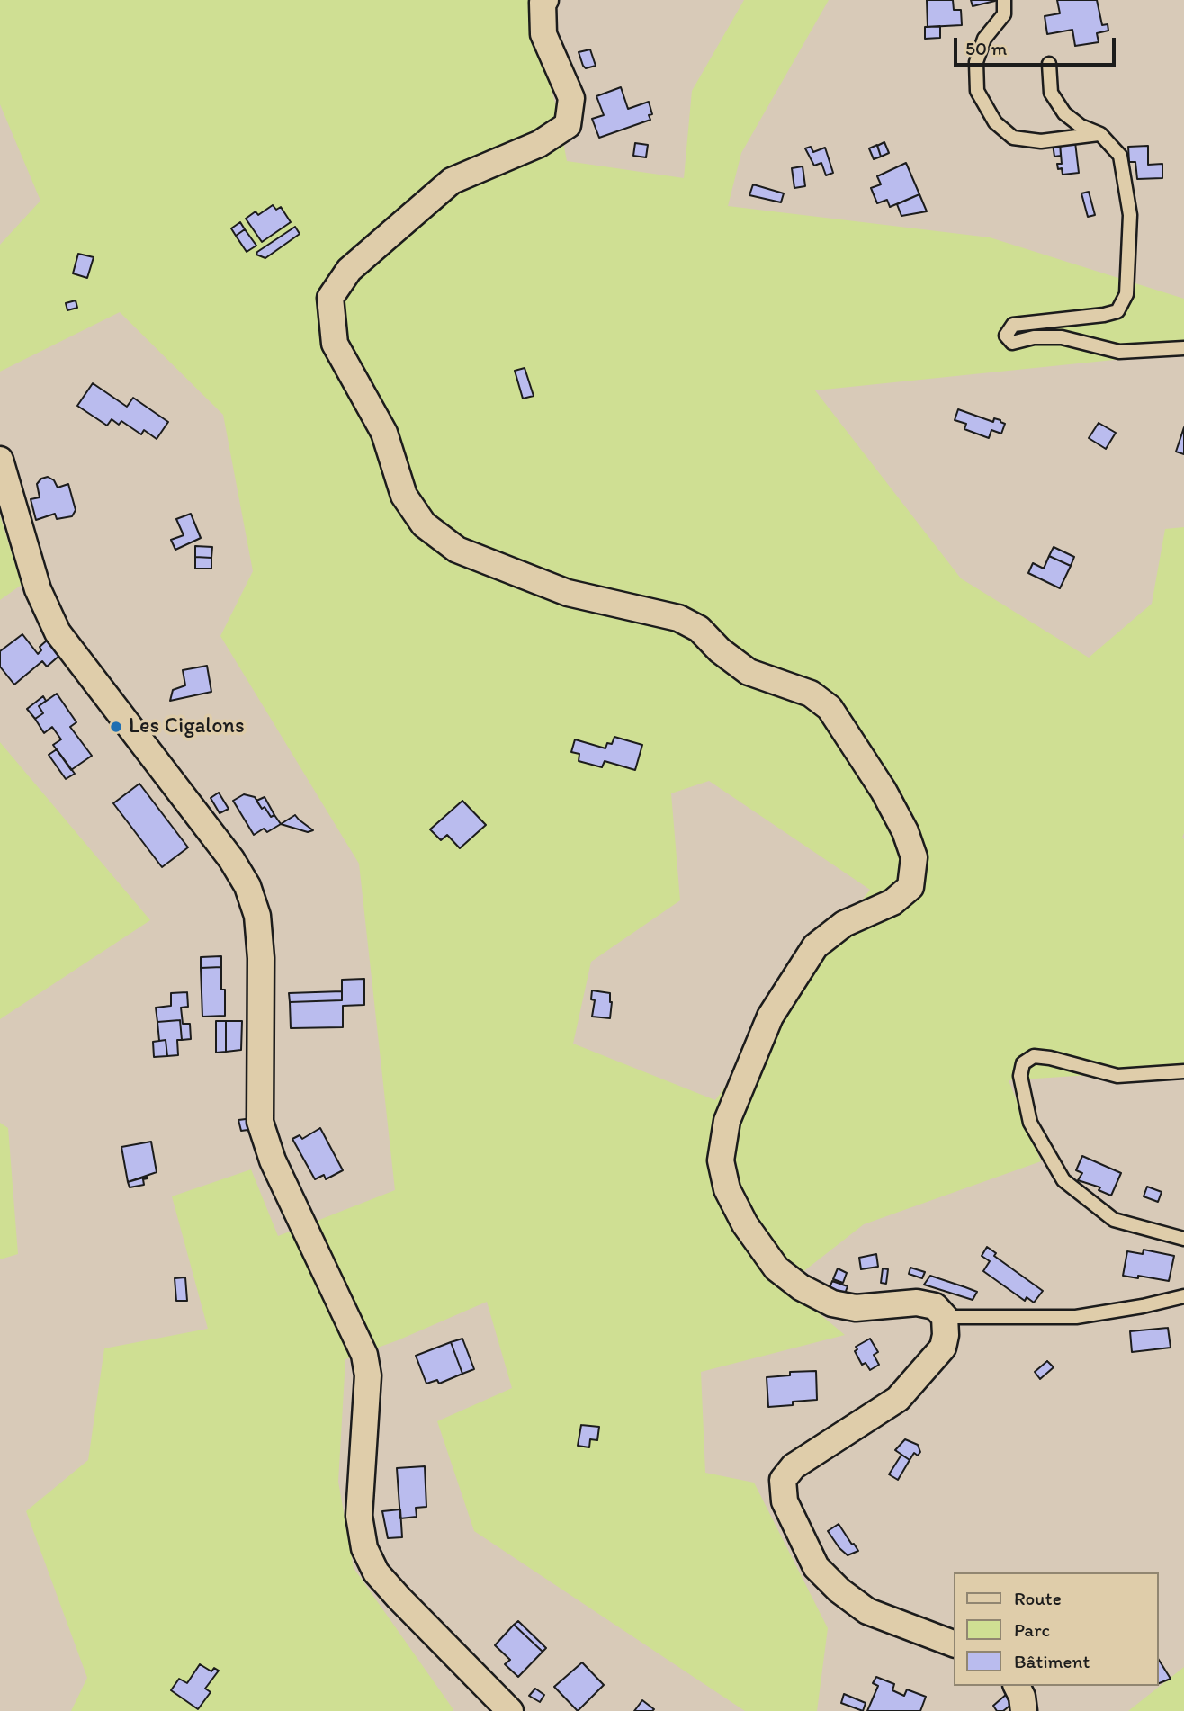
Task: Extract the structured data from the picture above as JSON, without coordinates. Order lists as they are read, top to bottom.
{
  "places": ["Les Cigalons"],
  "legend": ["Route", "Parc", "Bâtiment"],
  "scale_bar": "50 m"
}
